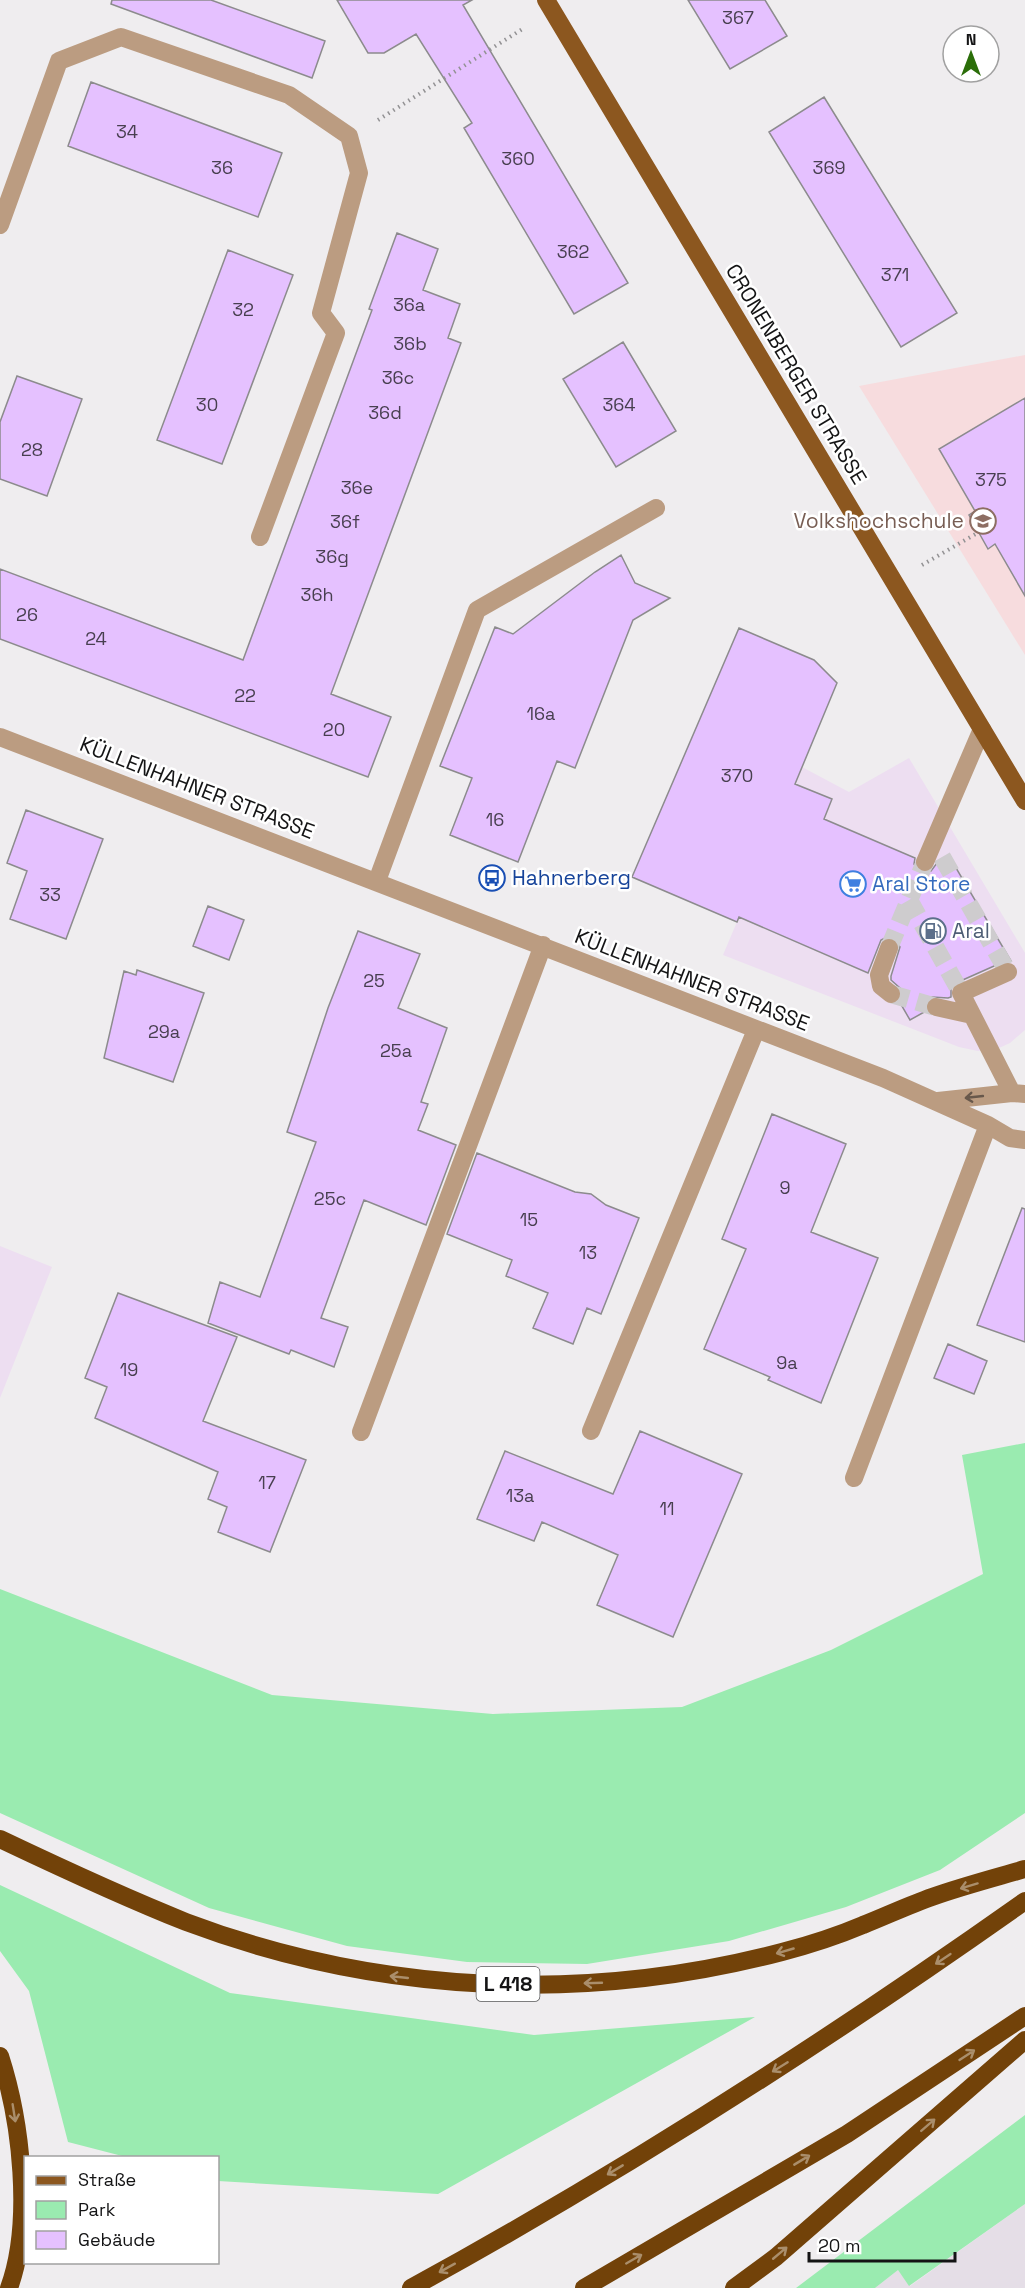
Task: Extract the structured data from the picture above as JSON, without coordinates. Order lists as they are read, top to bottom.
{
  "streets": {
    "highway": ["L 418"],
    "main road": ["CRONENBERGER STRASSE"],
    "street": ["KÜLLENHAHNER STRASSE"]
  },
  "places": {
    "school or university": ["Volkshochschule"],
    "bus stop": ["Hahnerberg"],
    "supermarket": ["Aral Store"],
    "fuel station": ["Aral"]
  },
  "house_numbers": [
    "367",
    "34",
    "360",
    "36",
    "369",
    "362",
    "371",
    "36a",
    "32",
    "36b",
    "36c",
    "30",
    "364",
    "36d",
    "28",
    "375",
    "36e",
    "36f",
    "36g",
    "36h",
    "26",
    "24",
    "22",
    "16a",
    "20",
    "370",
    "16",
    "33",
    "25",
    "29a",
    "25a",
    "9",
    "25c",
    "15",
    "13",
    "9a",
    "19",
    "17",
    "13a",
    "11"
  ],
  "legend": ["Straße", "Park", "Gebäude"],
  "scale_bar": "20 m",
  "north": "top"
}
